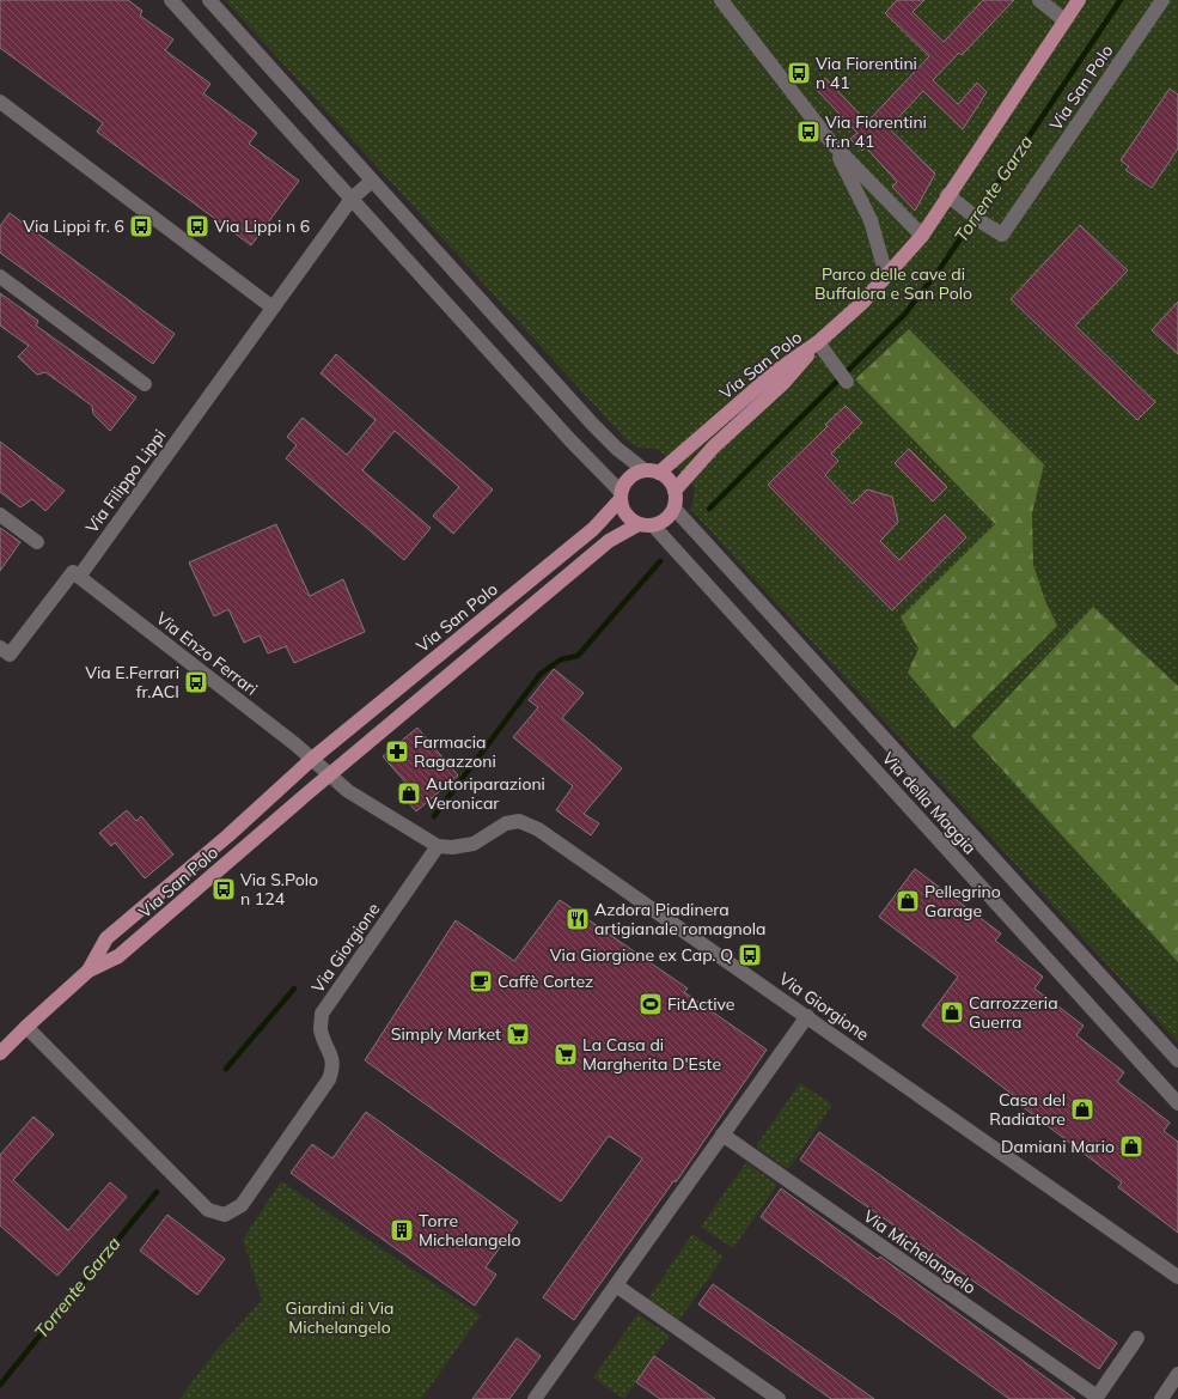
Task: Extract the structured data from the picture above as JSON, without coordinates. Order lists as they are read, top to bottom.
{
  "streets": {
    "main road": ["Via San Polo"],
    "street": [
      "Via Filippo Lippi",
      "Via Enzo Ferrari",
      "Via della Maggia",
      "Via Giorgione",
      "Via Michelangelo"
    ]
  },
  "crossings": [
    ["Via San Polo", "Via Enzo Ferrari"],
    ["Via San Polo", "Via della Maggia"],
    ["Via San Polo", "Via Giorgione"],
    ["Via Filippo Lippi", "Via Enzo Ferrari"]
  ],
  "water": ["Torrente Garza"],
  "parks": ["Parco delle cave di Buffalora e San Polo", "Giardini di Via Michelangelo"],
  "places": {
    "bus stop": [
      "Via Fiorentini n 41",
      "Via Fiorentini fr.n 41",
      "Via Lippi fr. 6",
      "Via Lippi n 6",
      "Via E.Ferrari fr.ACI",
      "Via S.Polo n 124",
      "Via Giorgione ex Cap. Q"
    ],
    "pharmacy": ["Farmacia Ragazzoni"],
    "shop": [
      "Autoriparazioni Veronicar",
      "Pellegrino Garage",
      "Carrozzeria Guerra",
      "Casa del Radiatore",
      "Damiani Mario"
    ],
    "restaurant": ["Azdora Piadinera artigianale romagnola"],
    "cafe": ["Caffè Cortez"],
    "sports": ["FitActive"],
    "supermarket": ["Simply Market", "La Casa di Margherita D'Este"],
    "building": ["Torre Michelangelo"]
  }
}
